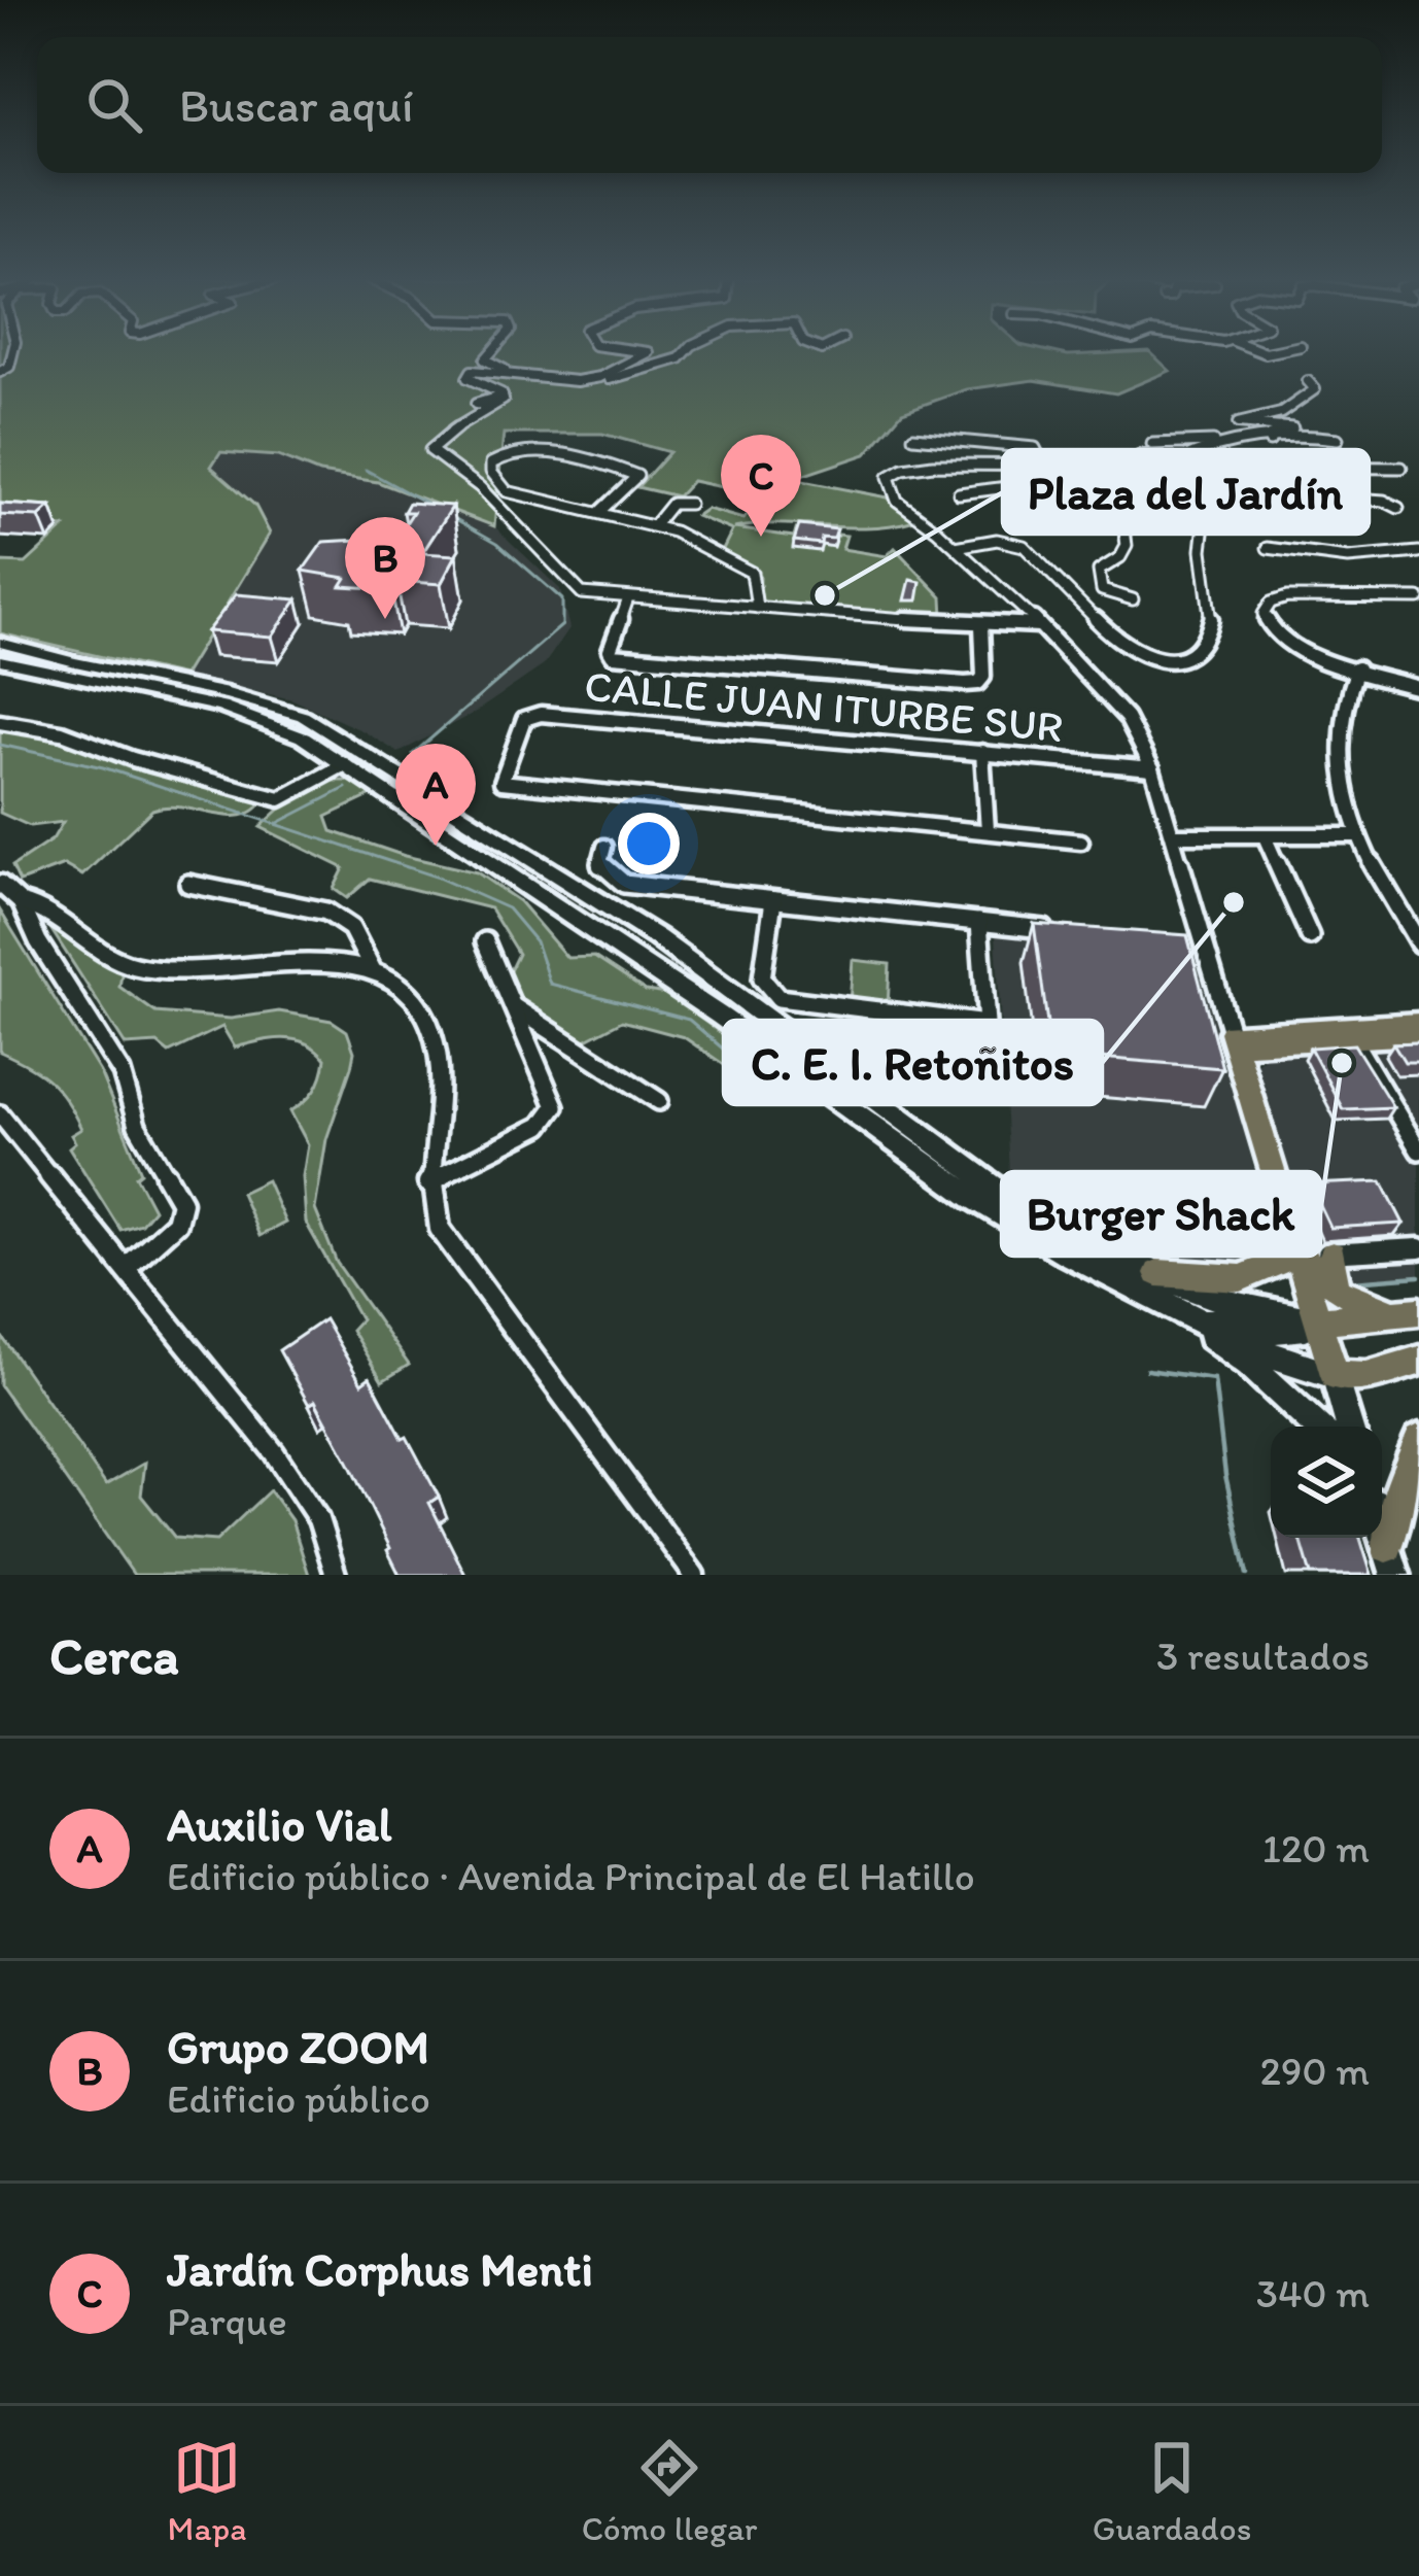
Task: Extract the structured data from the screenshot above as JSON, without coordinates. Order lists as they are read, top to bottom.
{
  "streets": {
    "street": ["CALLE JUAN ITURBE SUR"]
  },
  "places": ["Plaza del Jardín", "C. E. I. Retoñitos", "Burger Shack"],
  "page": {
    "search": "Buscar aquí",
    "pins": ["C", "B", "A"],
    "heading": ["Cerca", "3 resultados"],
    "list": [
      {
        "mark": "A",
        "name": "Auxilio Vial",
        "note": "Edificio público · Avenida Principal de El Hatillo",
        "value": "120 m"
      },
      {
        "mark": "B",
        "name": "Grupo ZOOM",
        "note": "Edificio público",
        "value": "290 m"
      },
      {
        "mark": "C",
        "name": "Jardín Corphus Menti",
        "note": "Parque",
        "value": "340 m"
      }
    ],
    "nav": ["Mapa", "Cómo llegar", "Guardados"]
  }
}
